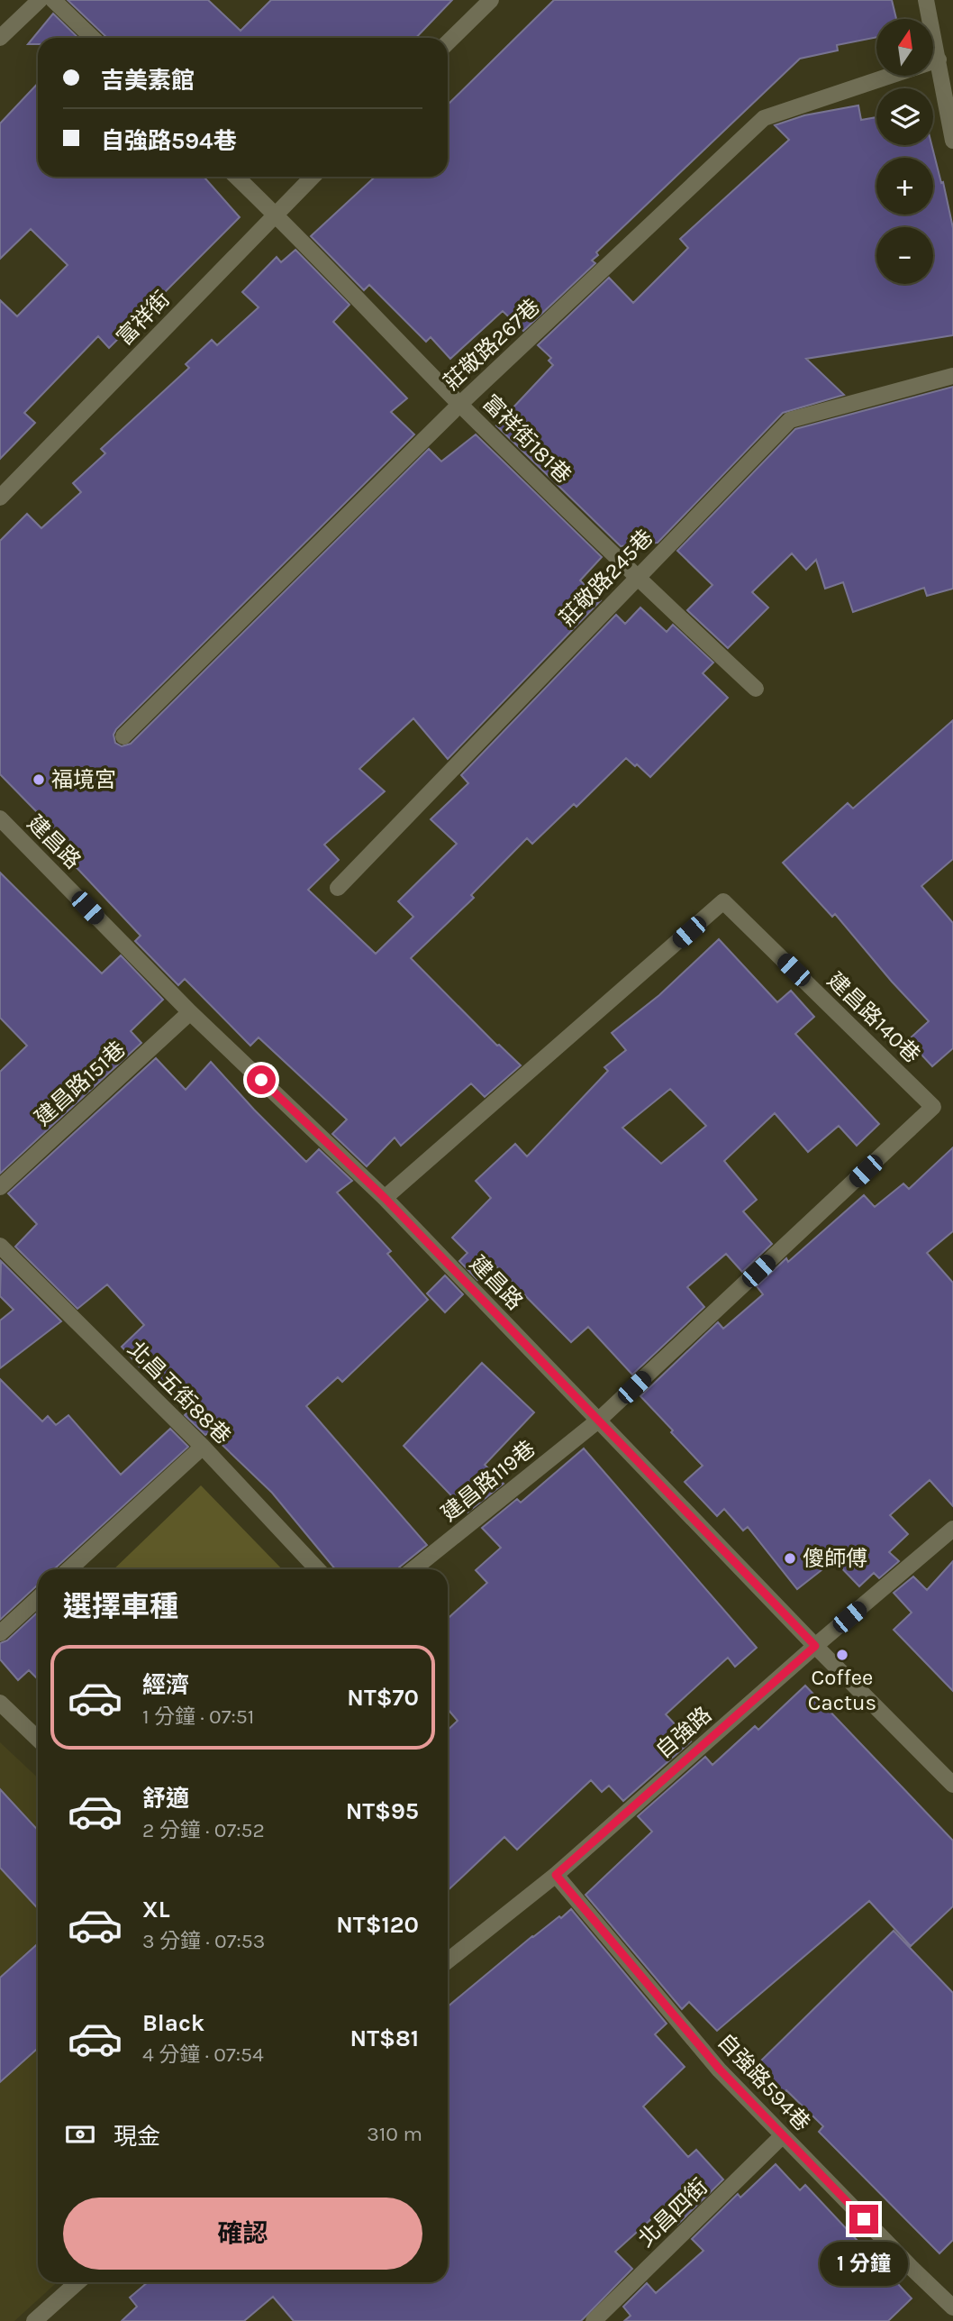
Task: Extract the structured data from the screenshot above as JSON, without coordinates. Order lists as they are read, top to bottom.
{
  "streets": {
    "street": [
      "富祥街",
      "莊敬路267巷",
      "富祥街181巷",
      "莊敬路245巷",
      "建昌路",
      "建昌路140巷",
      "建昌路151巷",
      "北昌五街88巷",
      "建昌路119巷",
      "自強路",
      "自強路594巷",
      "北昌四街"
    ]
  },
  "crossings": [
    ["富祥街", "富祥街181巷"],
    ["莊敬路267巷", "富祥街181巷"],
    ["富祥街181巷", "莊敬路245巷"],
    ["建昌路", "建昌路140巷"],
    ["建昌路", "建昌路151巷"],
    ["建昌路", "建昌路119巷"],
    ["建昌路", "自強路"],
    ["建昌路140巷", "建昌路119巷"],
    ["自強路", "自強路594巷"],
    ["自強路594巷", "北昌四街"]
  ],
  "places": ["福境宮", "傻師傅", "Coffee Cactus"],
  "north": "top",
  "page": {
    "map_buttons": ["+", "−"],
    "banner": ["吉美素館", "自強路594巷"],
    "heading": "選擇車種",
    "list": [
      {
        "name": "經濟",
        "note": "1 分鐘 · 07:51",
        "value": "NT$70"
      },
      {
        "name": "舒適",
        "note": "2 分鐘 · 07:52",
        "value": "NT$95"
      },
      {
        "name": "XL",
        "note": "3 分鐘 · 07:53",
        "value": "NT$120"
      },
      {
        "name": "Black",
        "note": "4 分鐘 · 07:54",
        "value": "NT$81"
      }
    ],
    "pay": ["現金", "310 m"],
    "buttons": "確認",
    "bubble": "1 分鐘"
  }
}
